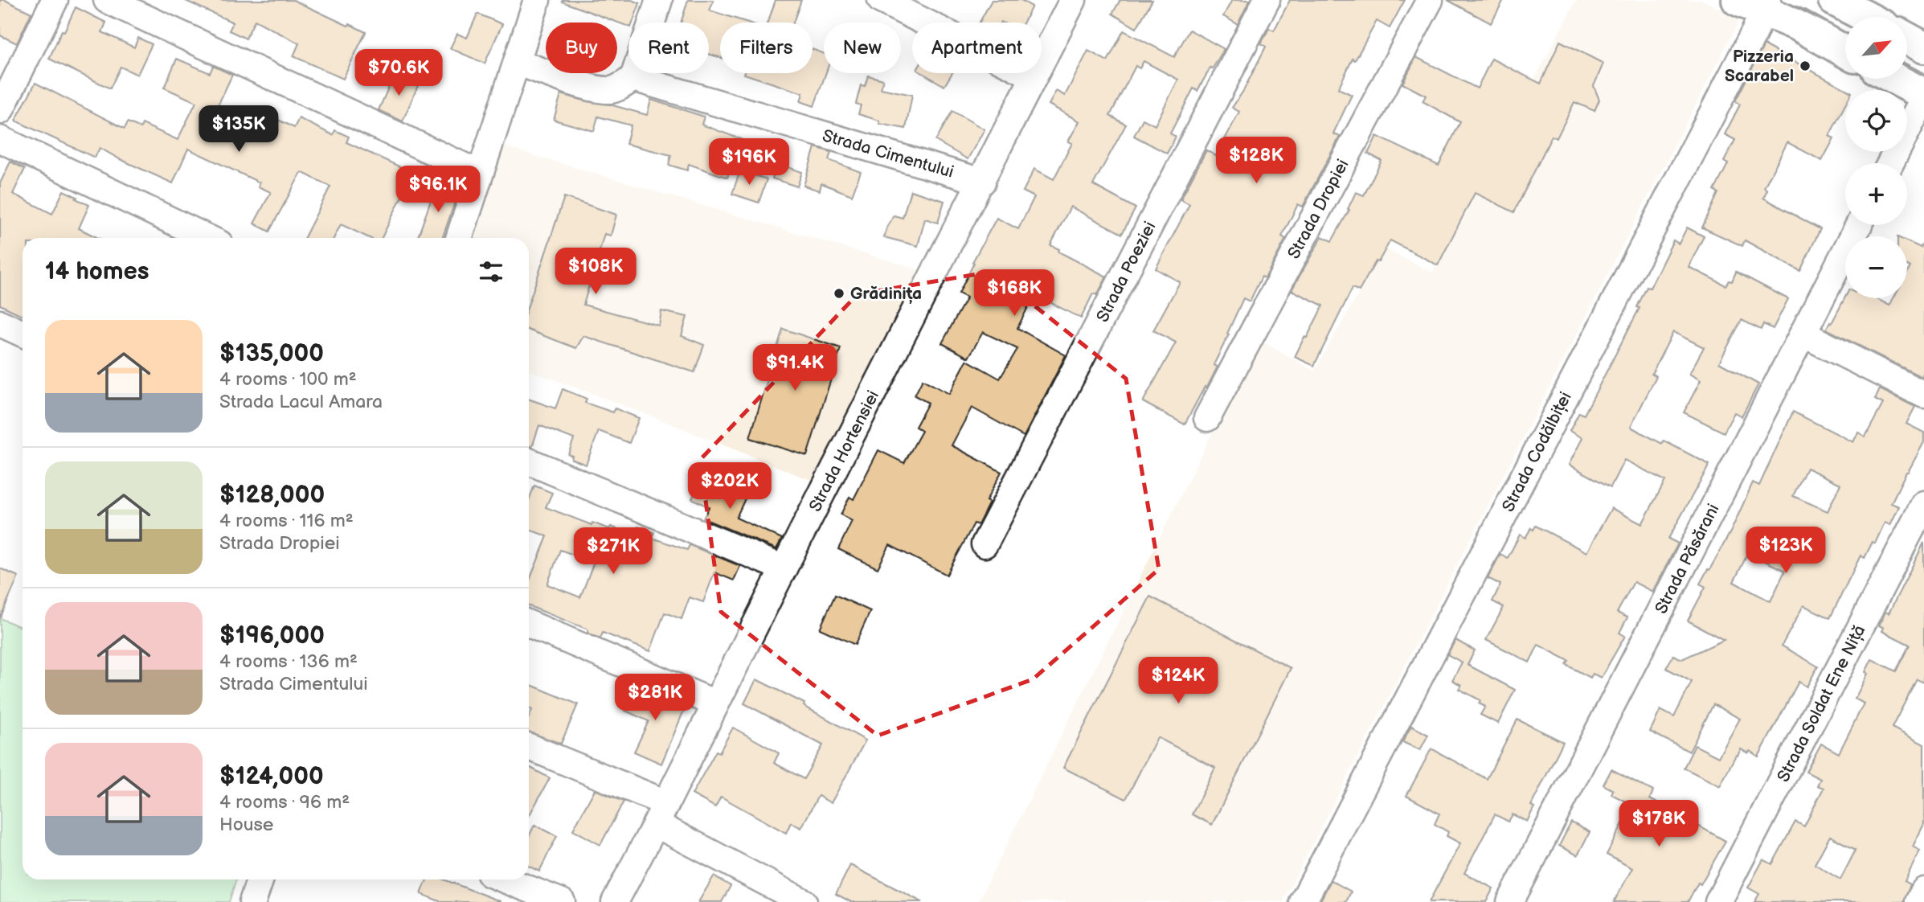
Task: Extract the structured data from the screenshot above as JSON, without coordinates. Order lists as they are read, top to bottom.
{
  "streets": {
    "street": [
      "Strada Cimentului",
      "Strada Dropiei",
      "Strada Poeziei",
      "Strada Hortensiei",
      "Strada Codălbiței",
      "Strada Păsărani",
      "Strada Soldat Ene Niță"
    ]
  },
  "crossings": [
    ["Strada Cimentului", "Strada Hortensiei"]
  ],
  "places": ["Pizzeria Scarabel", "Grădinița"],
  "north": "top right",
  "page": {
    "map_buttons": ["+", "−"],
    "chip": [
      "Buy",
      "Rent",
      "Filters",
      "New",
      "Apartment"
    ],
    "price": [
      "$70.6K",
      "$135K",
      "$128K",
      "$196K",
      "$96.1K",
      "$108K",
      "$168K",
      "$91.4K",
      "$202K",
      "$123K",
      "$271K",
      "$124K",
      "$281K",
      "$178K"
    ],
    "heading": "14 homes",
    "list": [
      {
        "name": "$135,000",
        "note": "4 rooms · 100 m² · Strada Lacul Amara"
      },
      {
        "name": "$128,000",
        "note": "4 rooms · 116 m² · Strada Dropiei"
      },
      {
        "name": "$196,000",
        "note": "4 rooms · 136 m² · Strada Cimentului"
      },
      {
        "name": "$124,000",
        "note": "4 rooms · 96 m² · House"
      }
    ]
  }
}
